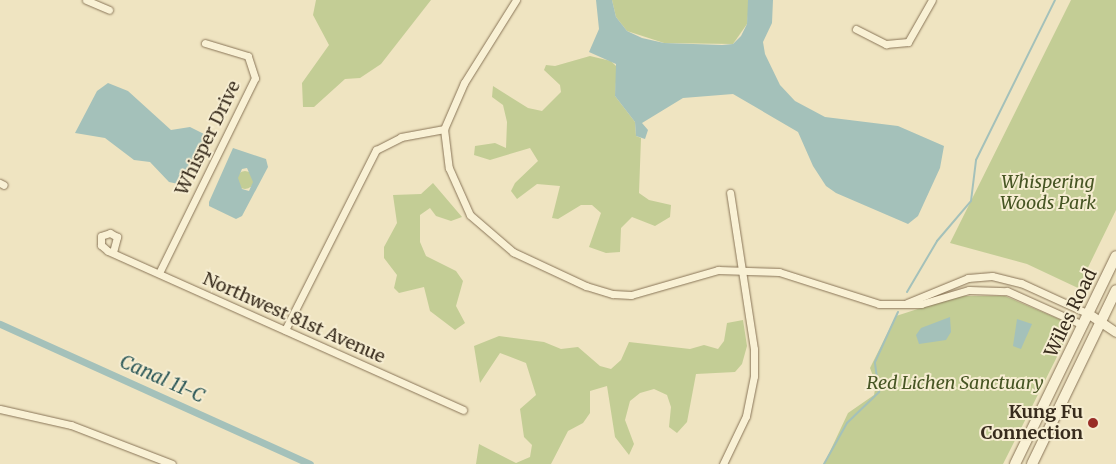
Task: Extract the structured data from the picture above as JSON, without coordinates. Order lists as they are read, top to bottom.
{
  "streets": {
    "main road": ["Wiles Road"],
    "street": ["Whisper Drive", "Northwest 81st Avenue"]
  },
  "crossings": [
    ["Whisper Drive", "Northwest 81st Avenue"]
  ],
  "water": ["Canal 11-C"],
  "parks": ["Whispering Woods Park", "Red Lichen Sanctuary"],
  "places": ["Kung Fu Connection"]
}
